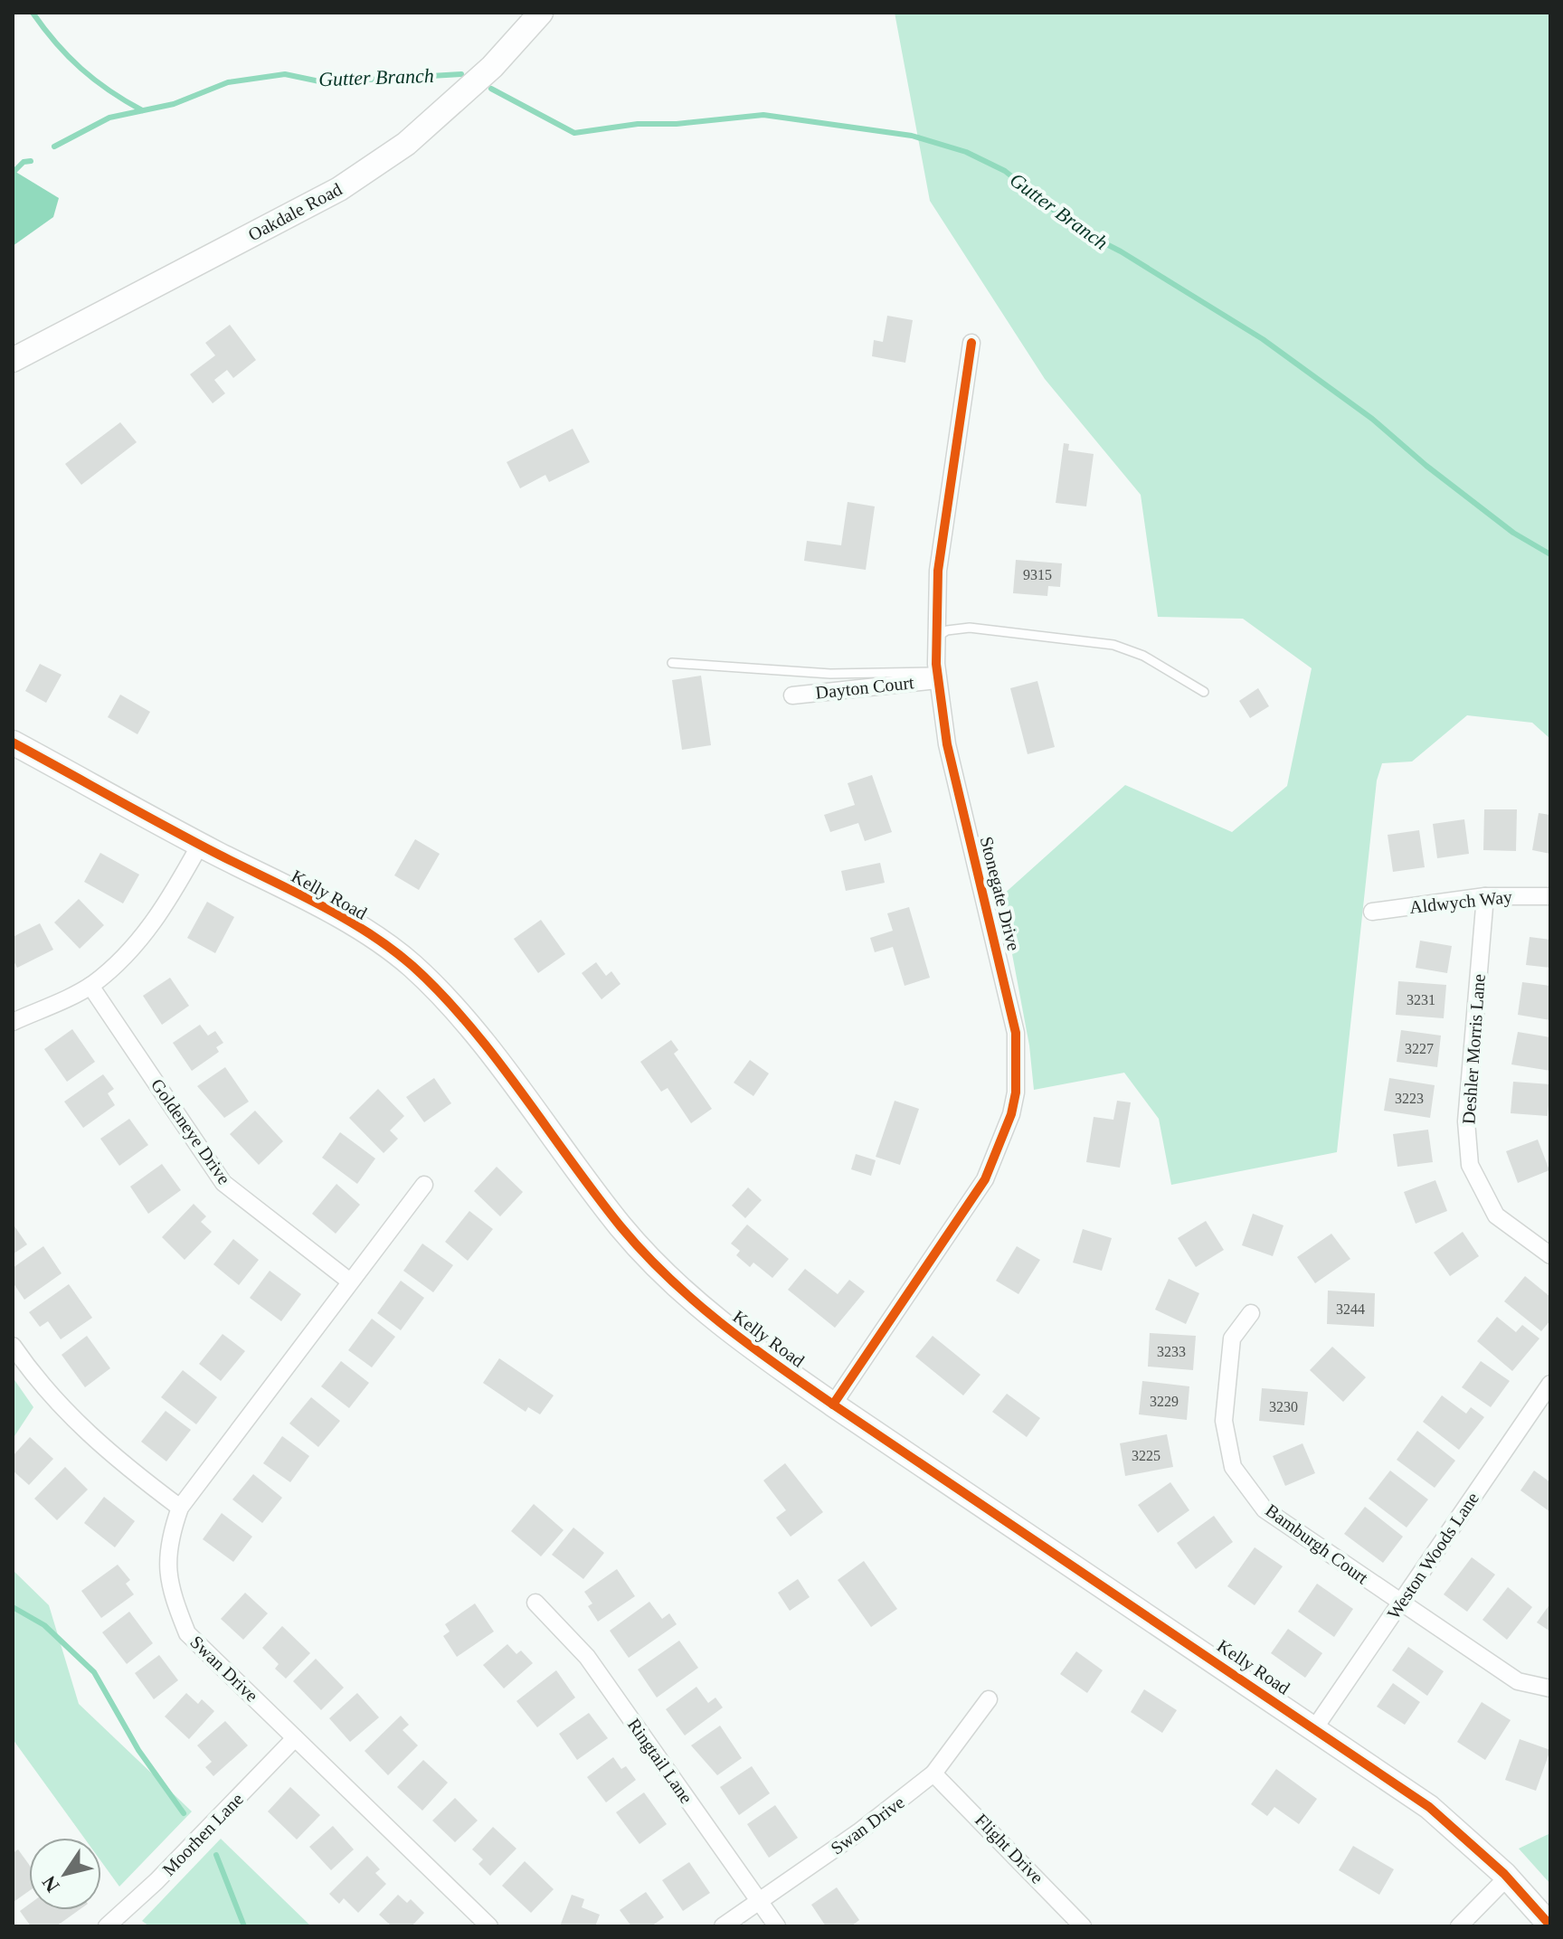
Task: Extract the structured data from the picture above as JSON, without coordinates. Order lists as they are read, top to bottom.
{
  "streets": {
    "street": [
      "Oakdale Road",
      "Dayton Court",
      "Stonegate Drive",
      "Kelly Road",
      "Aldwych Way",
      "Deshler Morris Lane",
      "Goldeneye Drive",
      "Bamburgh Court",
      "Weston Woods Lane",
      "Swan Drive",
      "Ringtail Lane",
      "Moorhen Lane",
      "Flight Drive"
    ]
  },
  "crossings": [
    ["Dayton Court", "Stonegate Drive"],
    ["Stonegate Drive", "Kelly Road"],
    ["Kelly Road", "Weston Woods Lane"],
    ["Aldwych Way", "Deshler Morris Lane"],
    ["Goldeneye Drive", "Swan Drive"],
    ["Bamburgh Court", "Weston Woods Lane"],
    ["Swan Drive", "Ringtail Lane"],
    ["Swan Drive", "Moorhen Lane"],
    ["Swan Drive", "Flight Drive"]
  ],
  "water": ["Gutter Branch"],
  "house_numbers": [
    "9315",
    "3231",
    "3227",
    "3223",
    "3244",
    "3233",
    "3229",
    "3230",
    "3225"
  ],
  "north": "bottom left"
}
